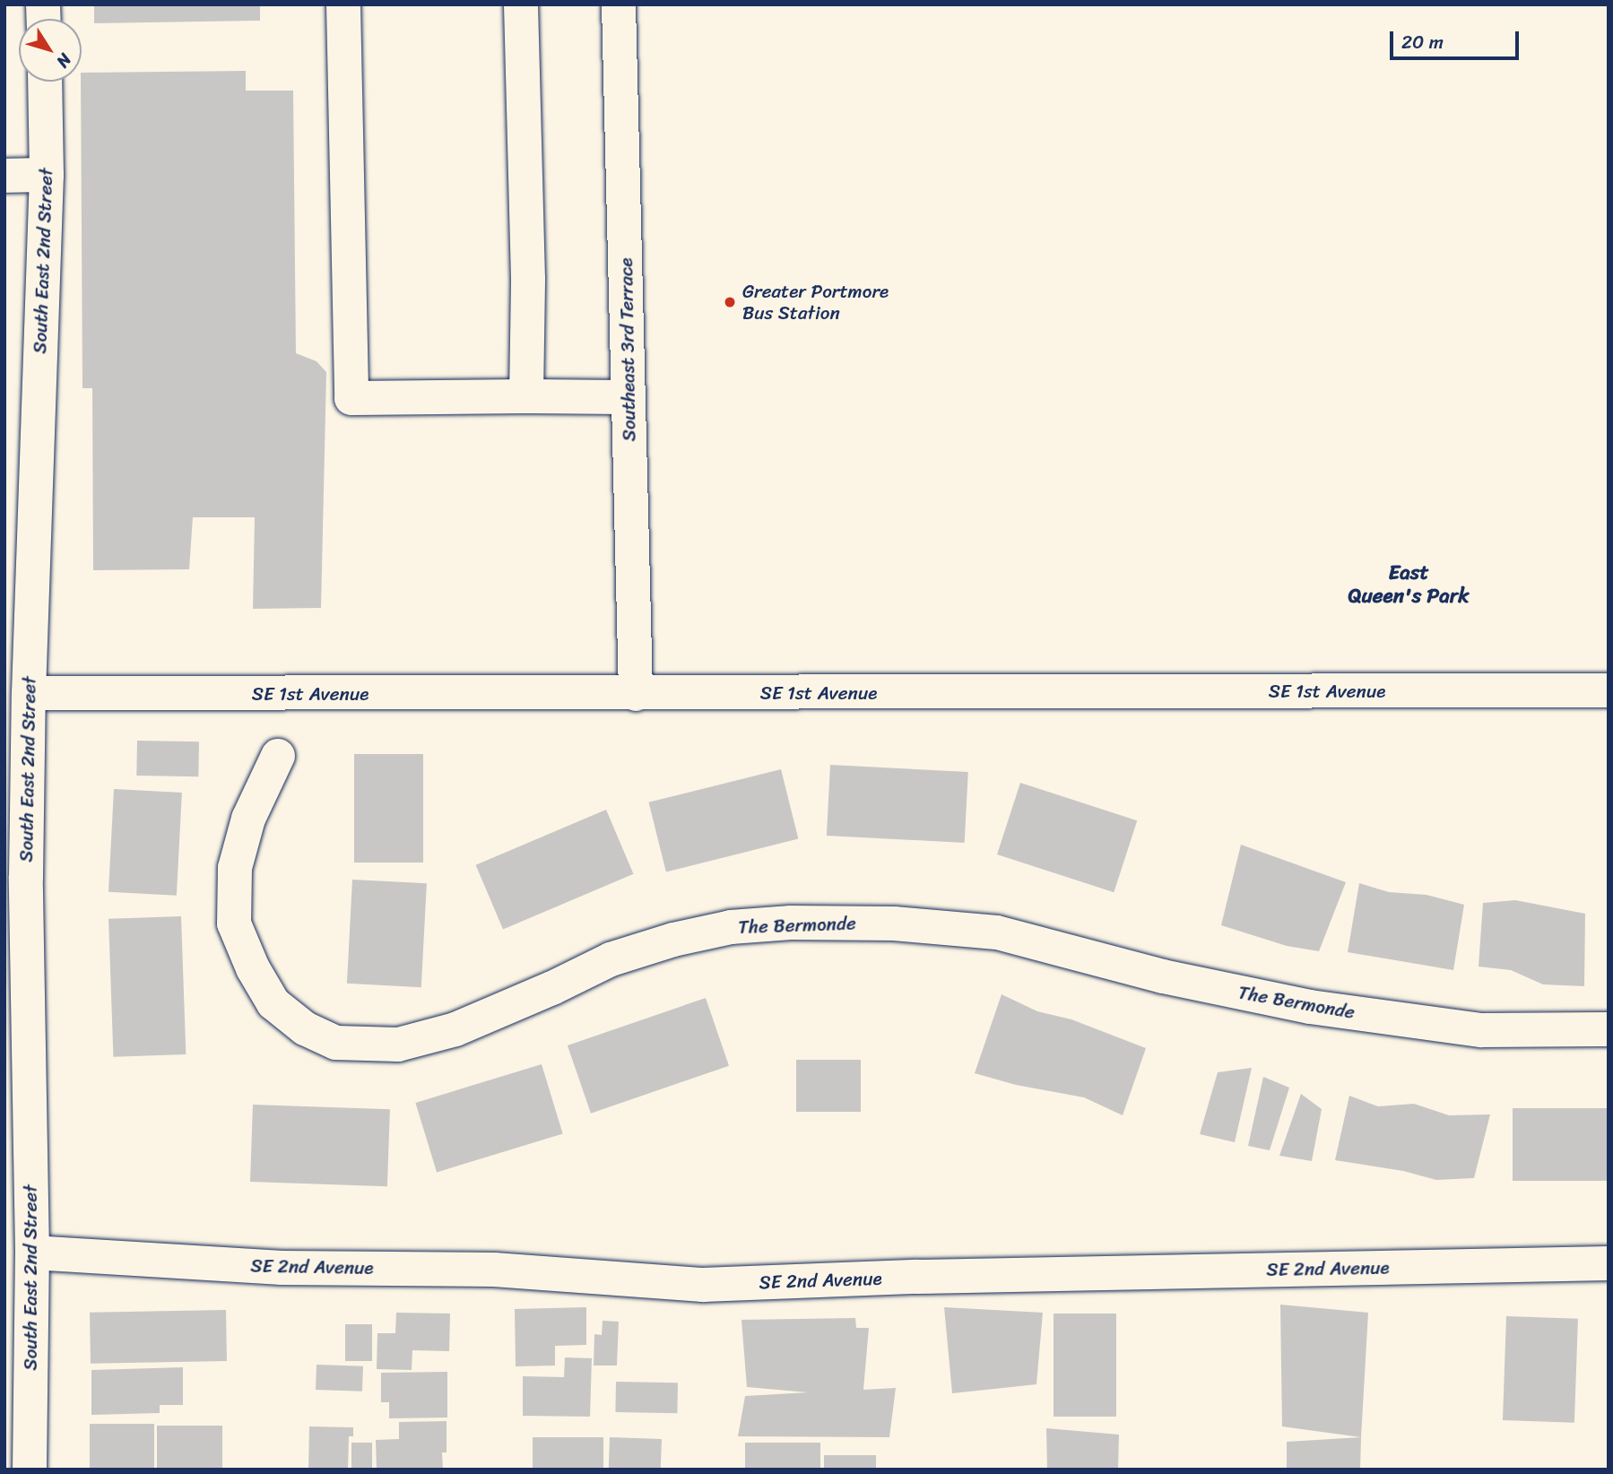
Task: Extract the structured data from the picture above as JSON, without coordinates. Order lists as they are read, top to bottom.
{
  "streets": {
    "street": [
      "South East 2nd Street",
      "Southeast 3rd Terrace",
      "SE 1st Avenue",
      "The Bermonde",
      "SE 2nd Avenue"
    ]
  },
  "crossings": [
    ["South East 2nd Street", "SE 1st Avenue"],
    ["South East 2nd Street", "SE 2nd Avenue"],
    ["Southeast 3rd Terrace", "SE 1st Avenue"]
  ],
  "districts": ["East Queen's Park"],
  "places": ["Greater Portmore Bus Station"],
  "scale_bar": "20 m",
  "north": "bottom right"
}
